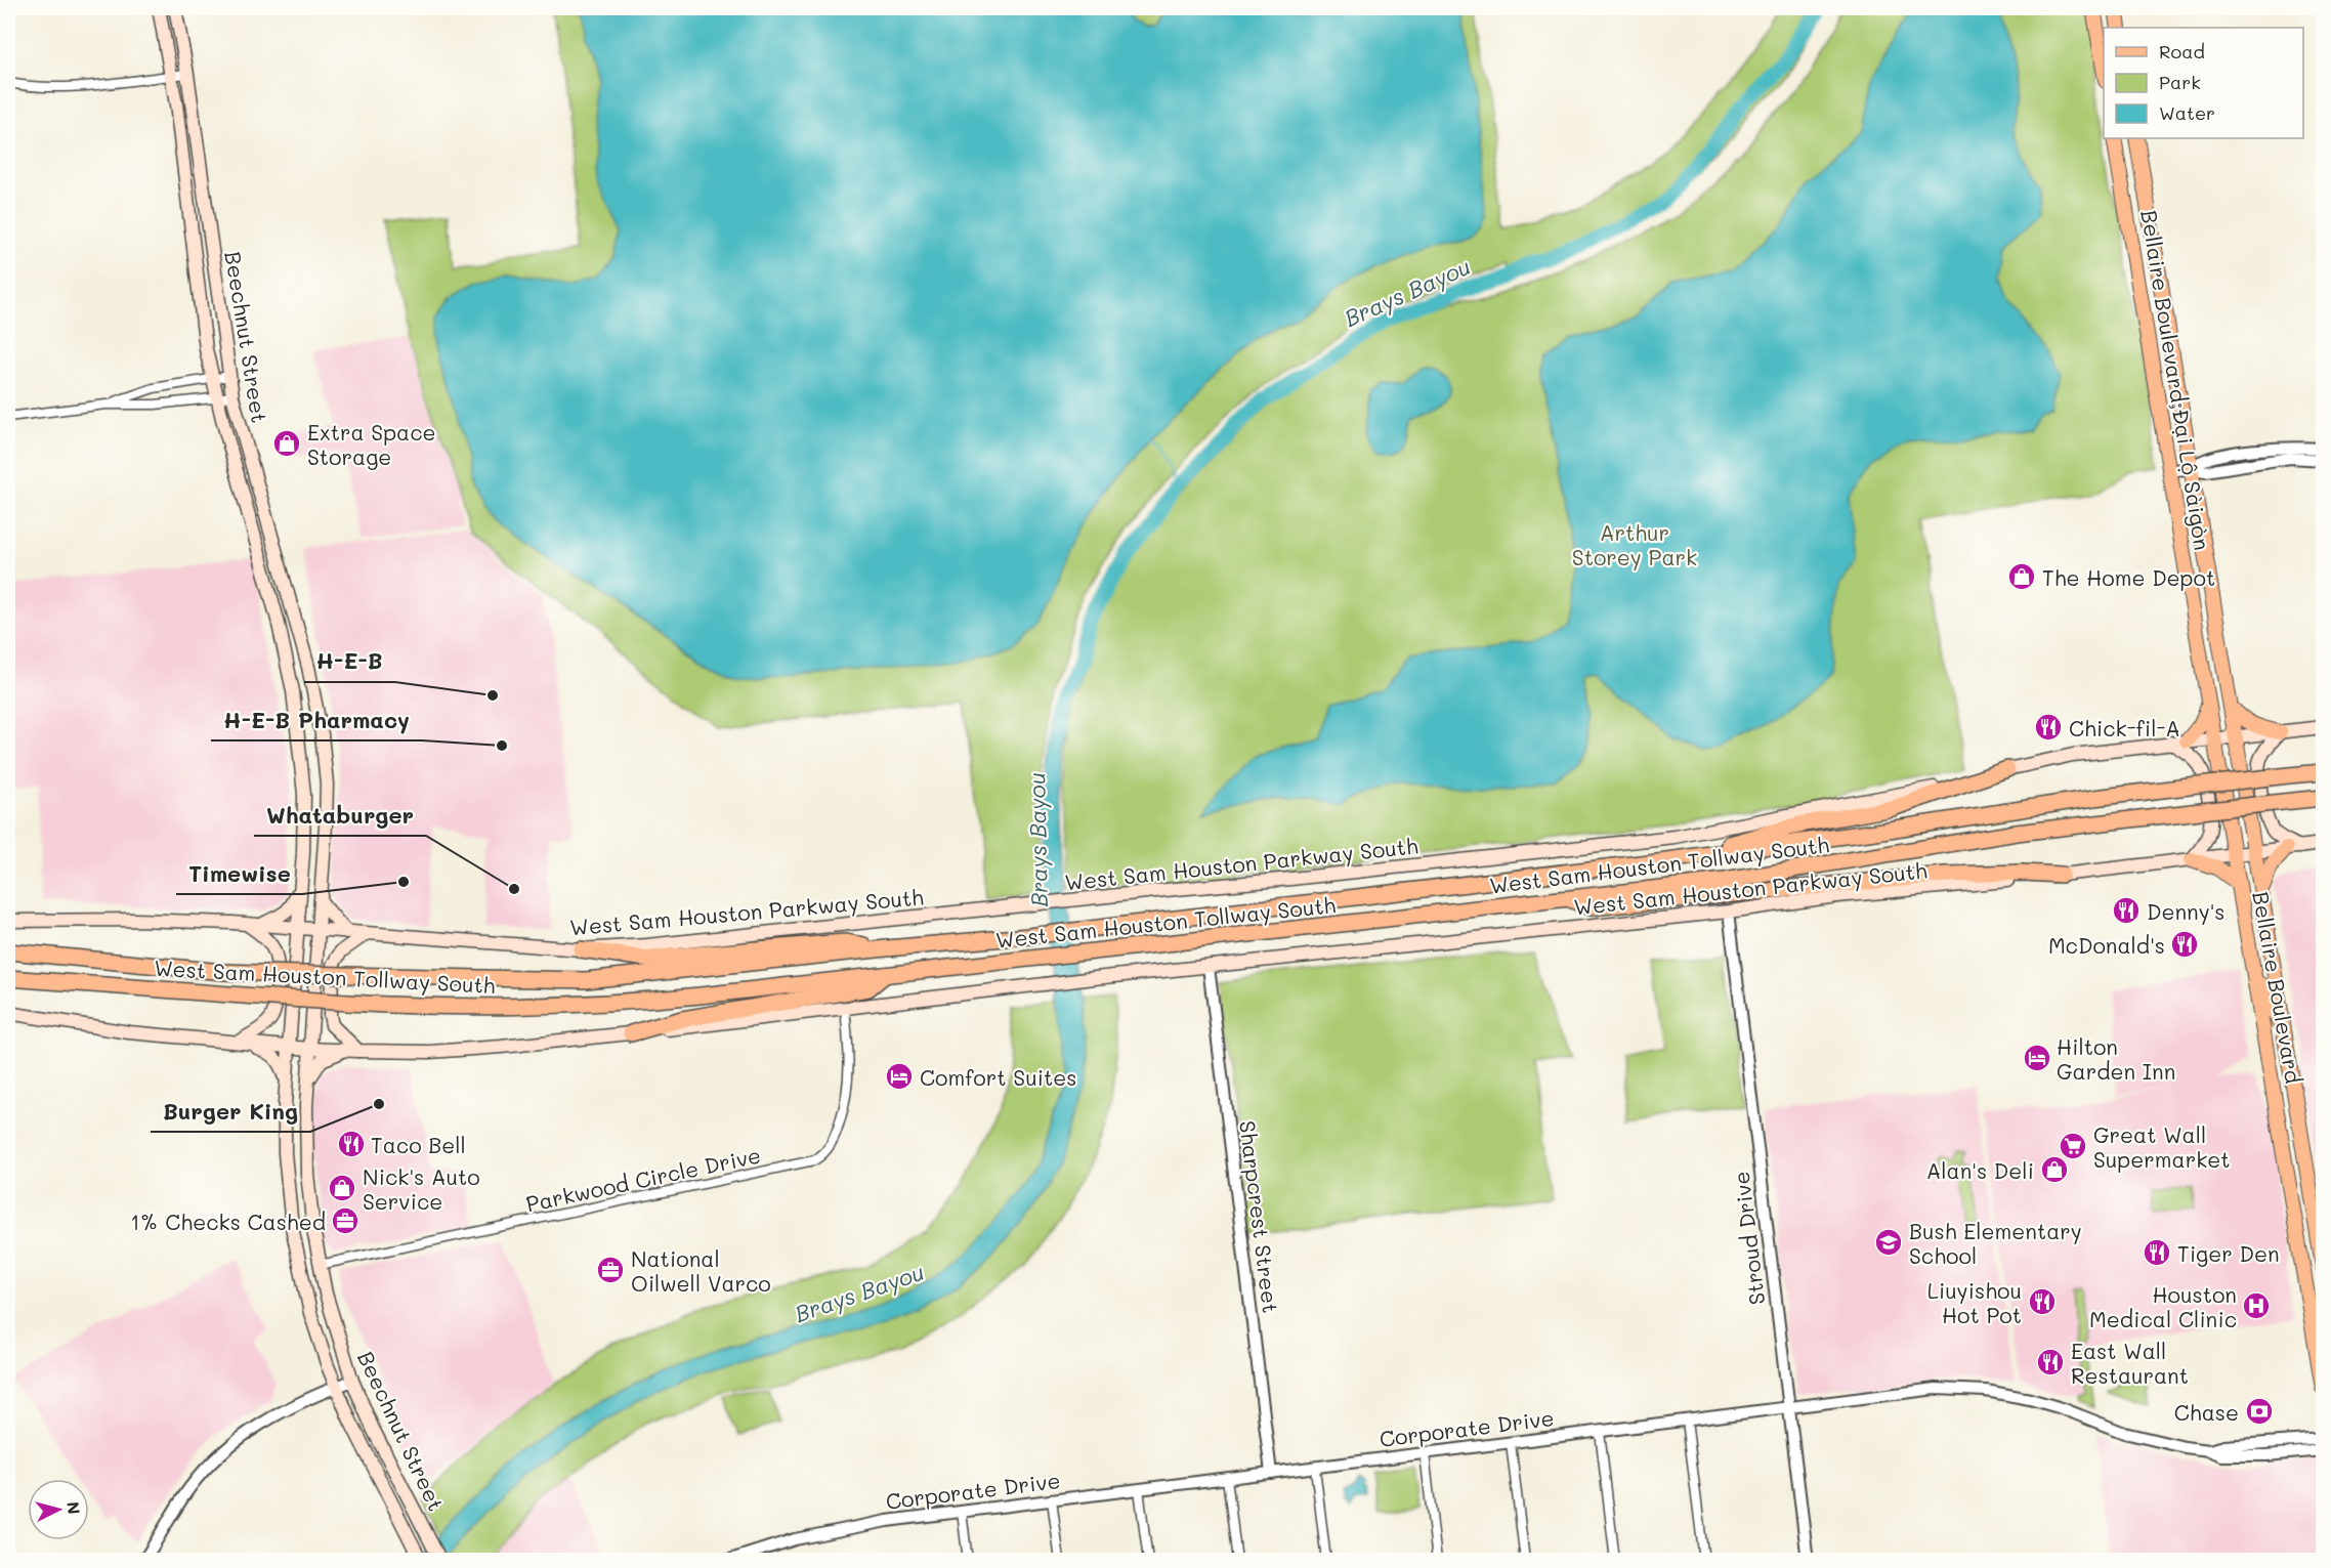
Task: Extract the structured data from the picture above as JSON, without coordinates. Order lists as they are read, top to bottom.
{
  "streets": {
    "highway": ["West Sam Houston Tollway South"],
    "main road": [
      "Beechnut Street",
      "Bellaire Boulevard;Đại Lộ Sàigòn",
      "West Sam Houston Parkway South",
      "Bellaire Boulevard"
    ],
    "street": [
      "Parkwood Circle Drive",
      "Sharpcrest Street",
      "Stroud Drive",
      "Corporate Drive"
    ]
  },
  "crossings": [
    ["Beechnut Street", "West Sam Houston Parkway South"],
    ["Beechnut Street", "West Sam Houston Tollway South"],
    ["Beechnut Street", "Parkwood Circle Drive"],
    ["Bellaire Boulevard;Đại Lộ Sàigòn", "West Sam Houston Parkway South"],
    ["Bellaire Boulevard;Đại Lộ Sàigòn", "Bellaire Boulevard"],
    ["West Sam Houston Parkway South", "Bellaire Boulevard"],
    ["West Sam Houston Parkway South", "Parkwood Circle Drive"],
    ["West Sam Houston Parkway South", "Sharpcrest Street"],
    ["West Sam Houston Parkway South", "Stroud Drive"],
    ["Sharpcrest Street", "Corporate Drive"],
    ["Stroud Drive", "Corporate Drive"]
  ],
  "water": ["Brays Bayou"],
  "parks": ["Arthur Storey Park"],
  "places": {
    "shop": [
      "Extra Space Storage",
      "The Home Depot",
      "Alan's Deli",
      "Nick's Auto Service"
    ],
    "other": [
      "H-E-B",
      "H-E-B Pharmacy",
      "Timewise",
      "Whataburger",
      "Burger King"
    ],
    "restaurant": [
      "Chick-fil-A",
      "Denny's",
      "McDonald's",
      "Taco Bell",
      "Tiger Den",
      "Liuyishou Hot Pot",
      "East Wall Restaurant"
    ],
    "hotel": ["Hilton Garden Inn", "Comfort Suites"],
    "supermarket": ["Great Wall Supermarket"],
    "office": ["1% Checks Cashed", "National Oilwell Varco"],
    "school or university": ["Bush Elementary School"],
    "hospital": ["Houston Medical Clinic"],
    "bank": ["Chase"]
  },
  "legend": ["Road", "Park", "Water"],
  "north": "right"
}
